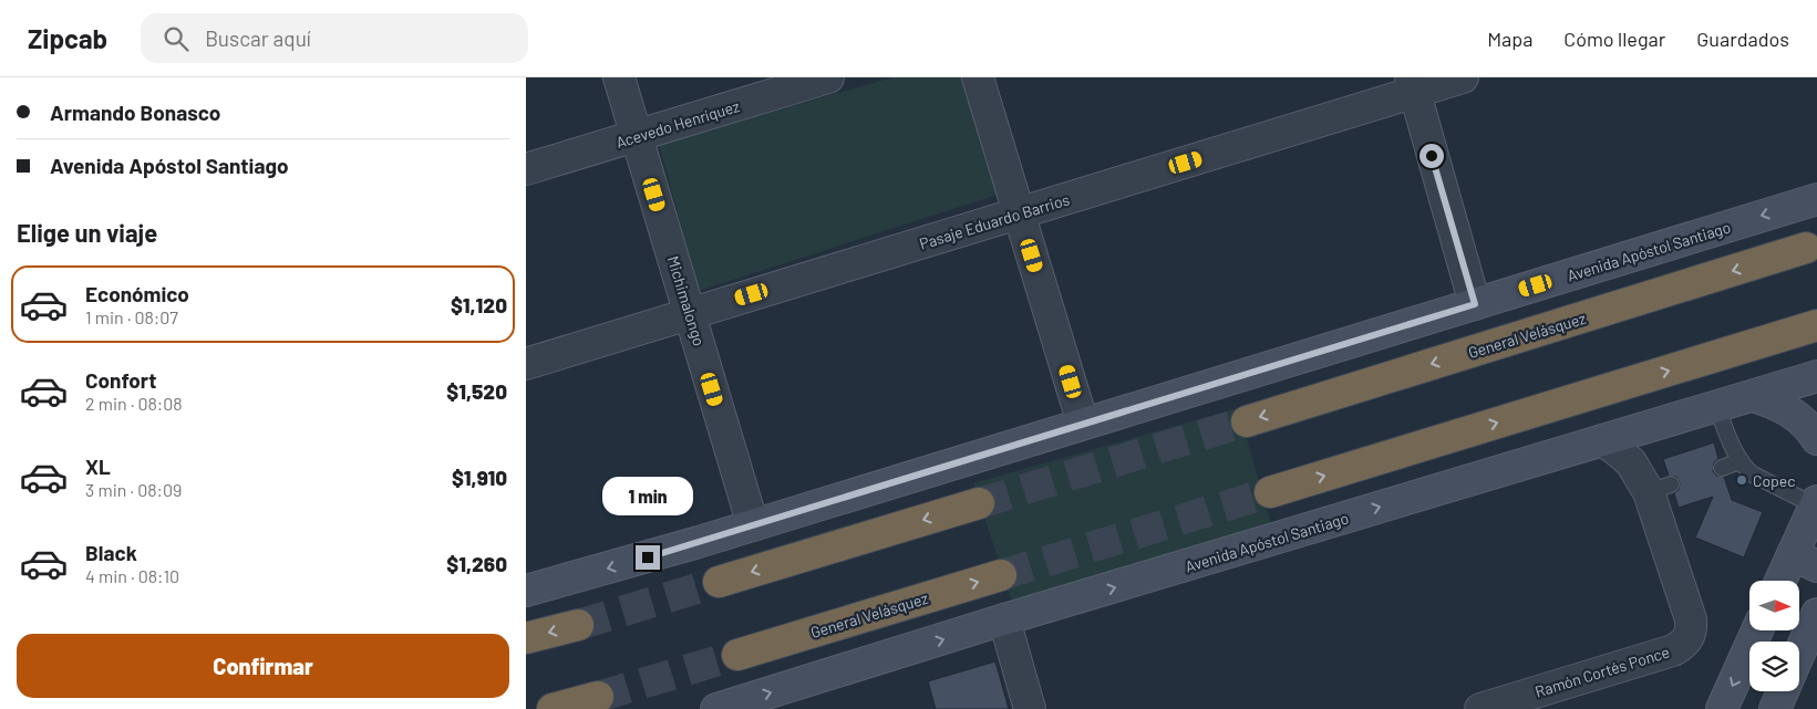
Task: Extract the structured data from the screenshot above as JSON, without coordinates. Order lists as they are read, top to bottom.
{
  "streets": {
    "highway": ["General Velásquez"],
    "main road": ["Avenida Apóstol Santiago"],
    "street": [
      "Acevedo Henríquez",
      "Pasaje Eduardo Barrios",
      "Michimalongo",
      "Ramón Cortés Ponce"
    ]
  },
  "crossings": [
    ["Acevedo Henríquez", "Michimalongo"],
    ["Pasaje Eduardo Barrios", "Michimalongo"],
    ["Avenida Apóstol Santiago", "Michimalongo"],
    ["Avenida Apóstol Santiago", "Ramón Cortés Ponce"]
  ],
  "places": ["Copec"],
  "north": "right",
  "page": {
    "header": "Zipcab",
    "search": "Buscar aquí",
    "nav": ["Mapa", "Cómo llegar", "Guardados"],
    "banner": ["Armando Bonasco", "Avenida Apóstol Santiago"],
    "heading": "Elige un viaje",
    "list": [
      {
        "name": "Económico",
        "note": "1 min · 08:07",
        "value": "$1,120"
      },
      {
        "name": "Confort",
        "note": "2 min · 08:08",
        "value": "$1,520"
      },
      {
        "name": "XL",
        "note": "3 min · 08:09",
        "value": "$1,910"
      },
      {
        "name": "Black",
        "note": "4 min · 08:10",
        "value": "$1,260"
      }
    ],
    "bubble": "1 min",
    "buttons": "Confirmar"
  }
}
